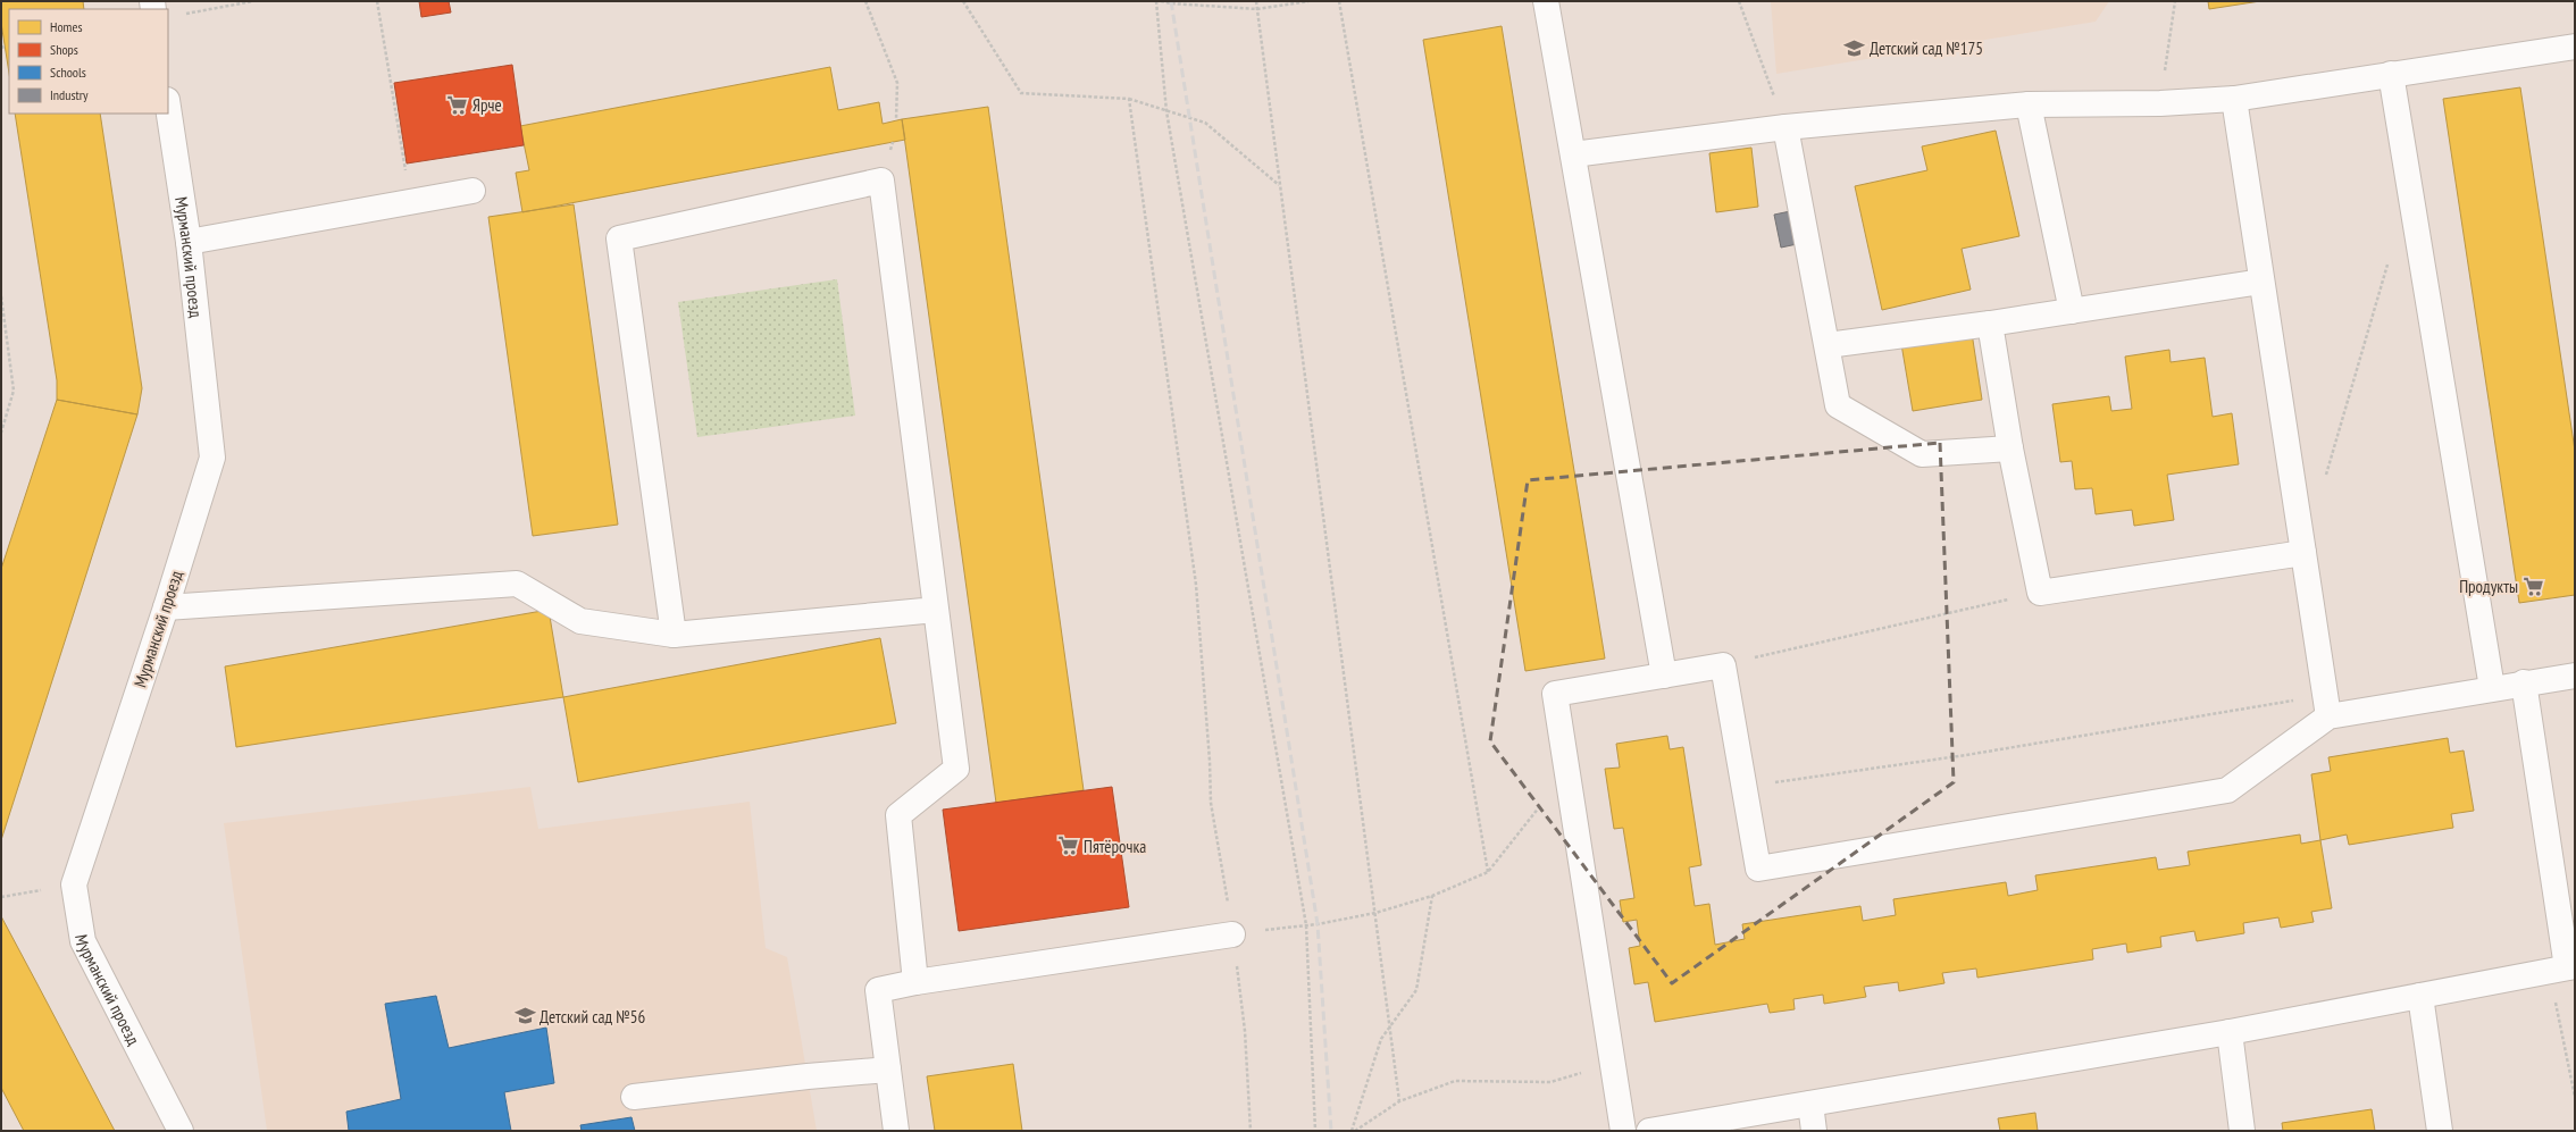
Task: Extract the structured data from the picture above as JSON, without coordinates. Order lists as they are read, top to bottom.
{
  "streets": {
    "street": ["Мурманский проезд"]
  },
  "places": {
    "school or university": ["Детский сад №175", "Детский сад №56"],
    "supermarket": ["Ярче", "Продукты", "Пятёрочка"]
  },
  "legend": [
    "Homes",
    "Shops",
    "Schools",
    "Industry"
  ]
}
